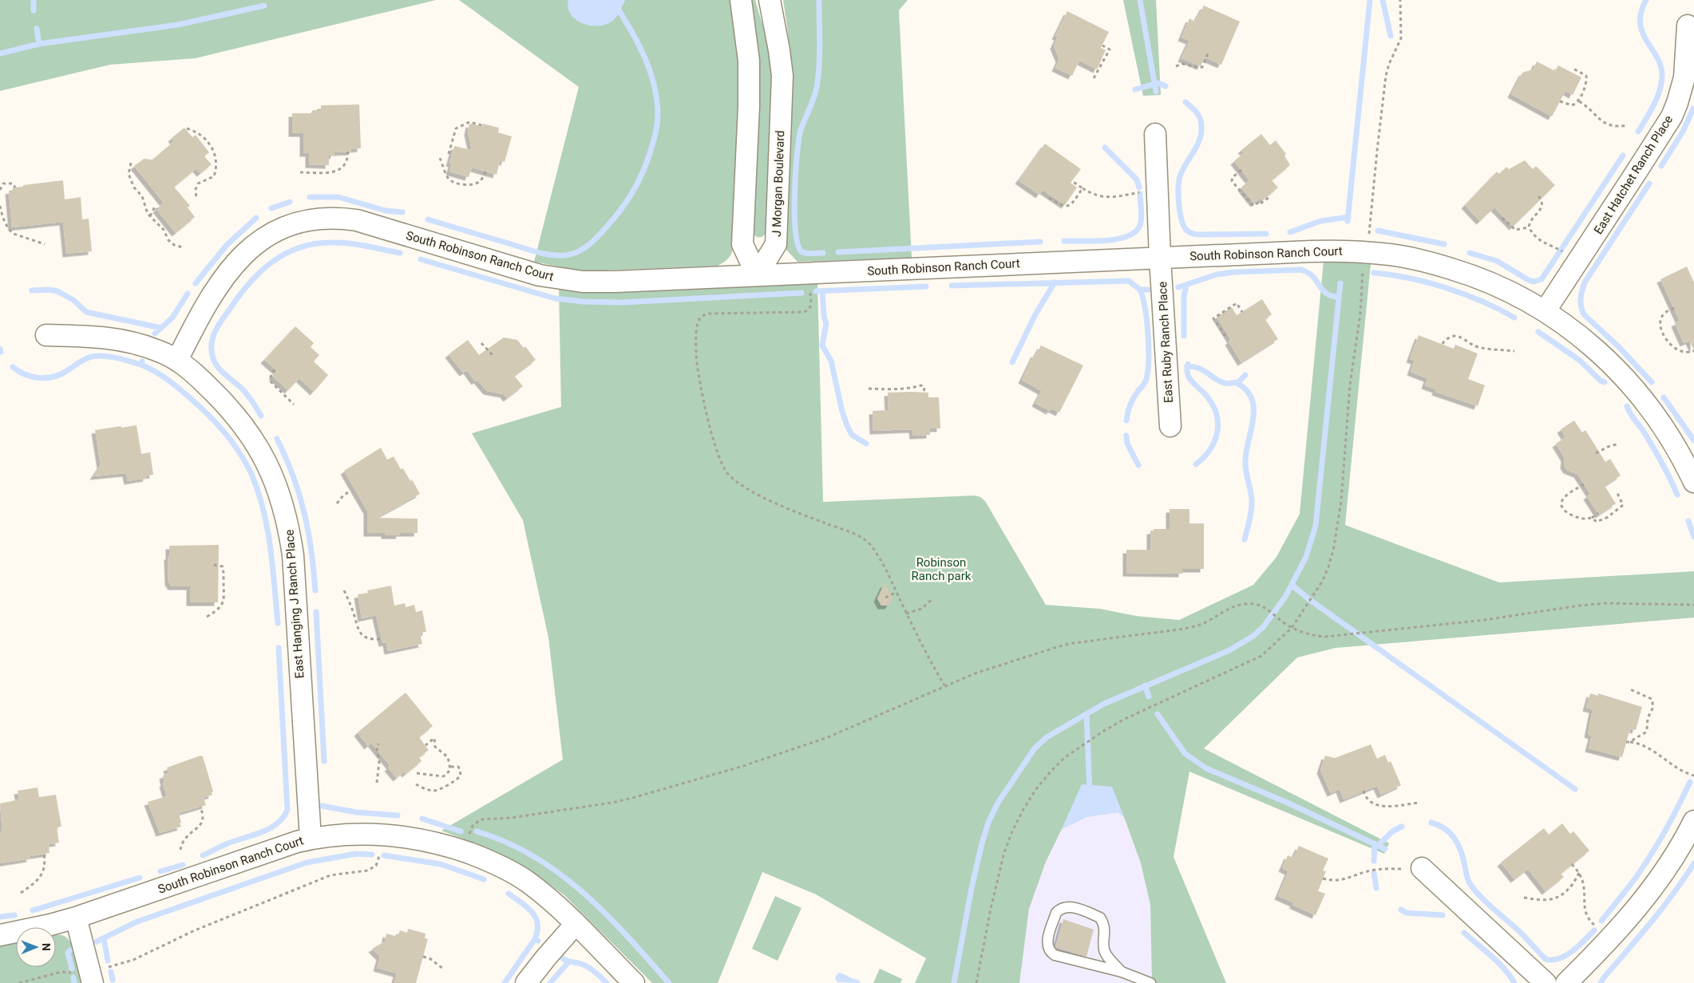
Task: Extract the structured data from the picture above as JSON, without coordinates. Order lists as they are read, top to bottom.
{
  "streets": {
    "street": [
      "East Hatchet Ranch Place",
      "J Morgan Boulevard",
      "South Robinson Ranch Court",
      "East Ruby Ranch Place",
      "East Hanging J Ranch Place"
    ]
  },
  "crossings": [
    ["East Hatchet Ranch Place", "South Robinson Ranch Court"],
    ["J Morgan Boulevard", "South Robinson Ranch Court"],
    ["South Robinson Ranch Court", "East Ruby Ranch Place"],
    ["South Robinson Ranch Court", "East Hanging J Ranch Place"]
  ],
  "parks": ["Robinson Ranch park"],
  "north": "right"
}
